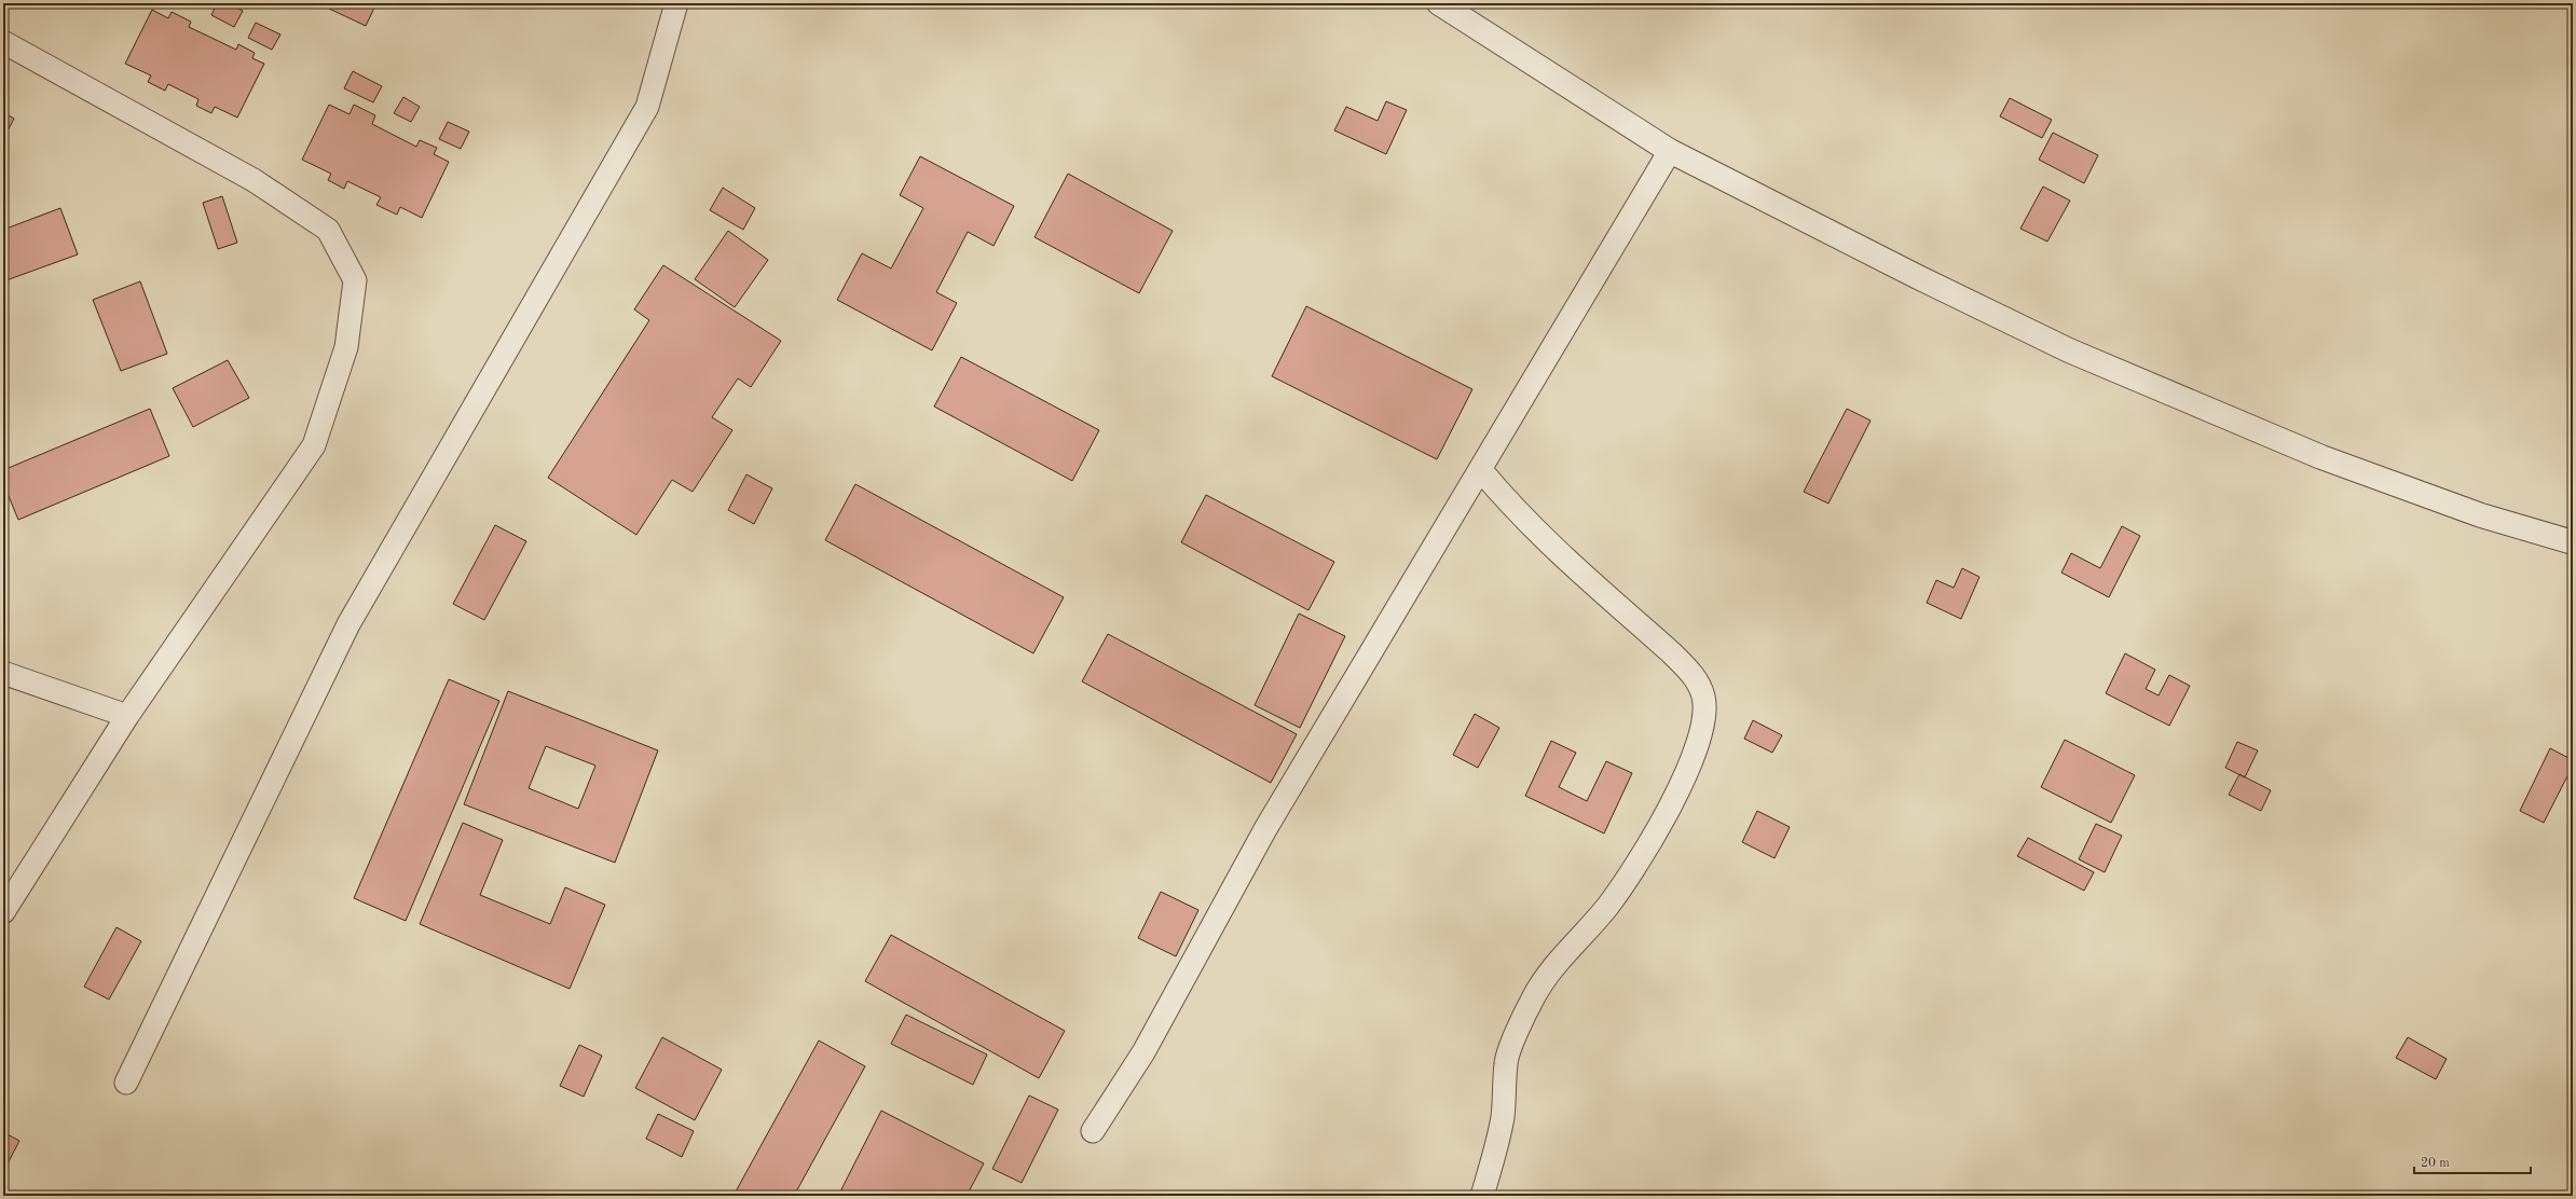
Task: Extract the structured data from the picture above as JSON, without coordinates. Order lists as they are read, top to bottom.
{
  "scale_bar": "20 m"
}
